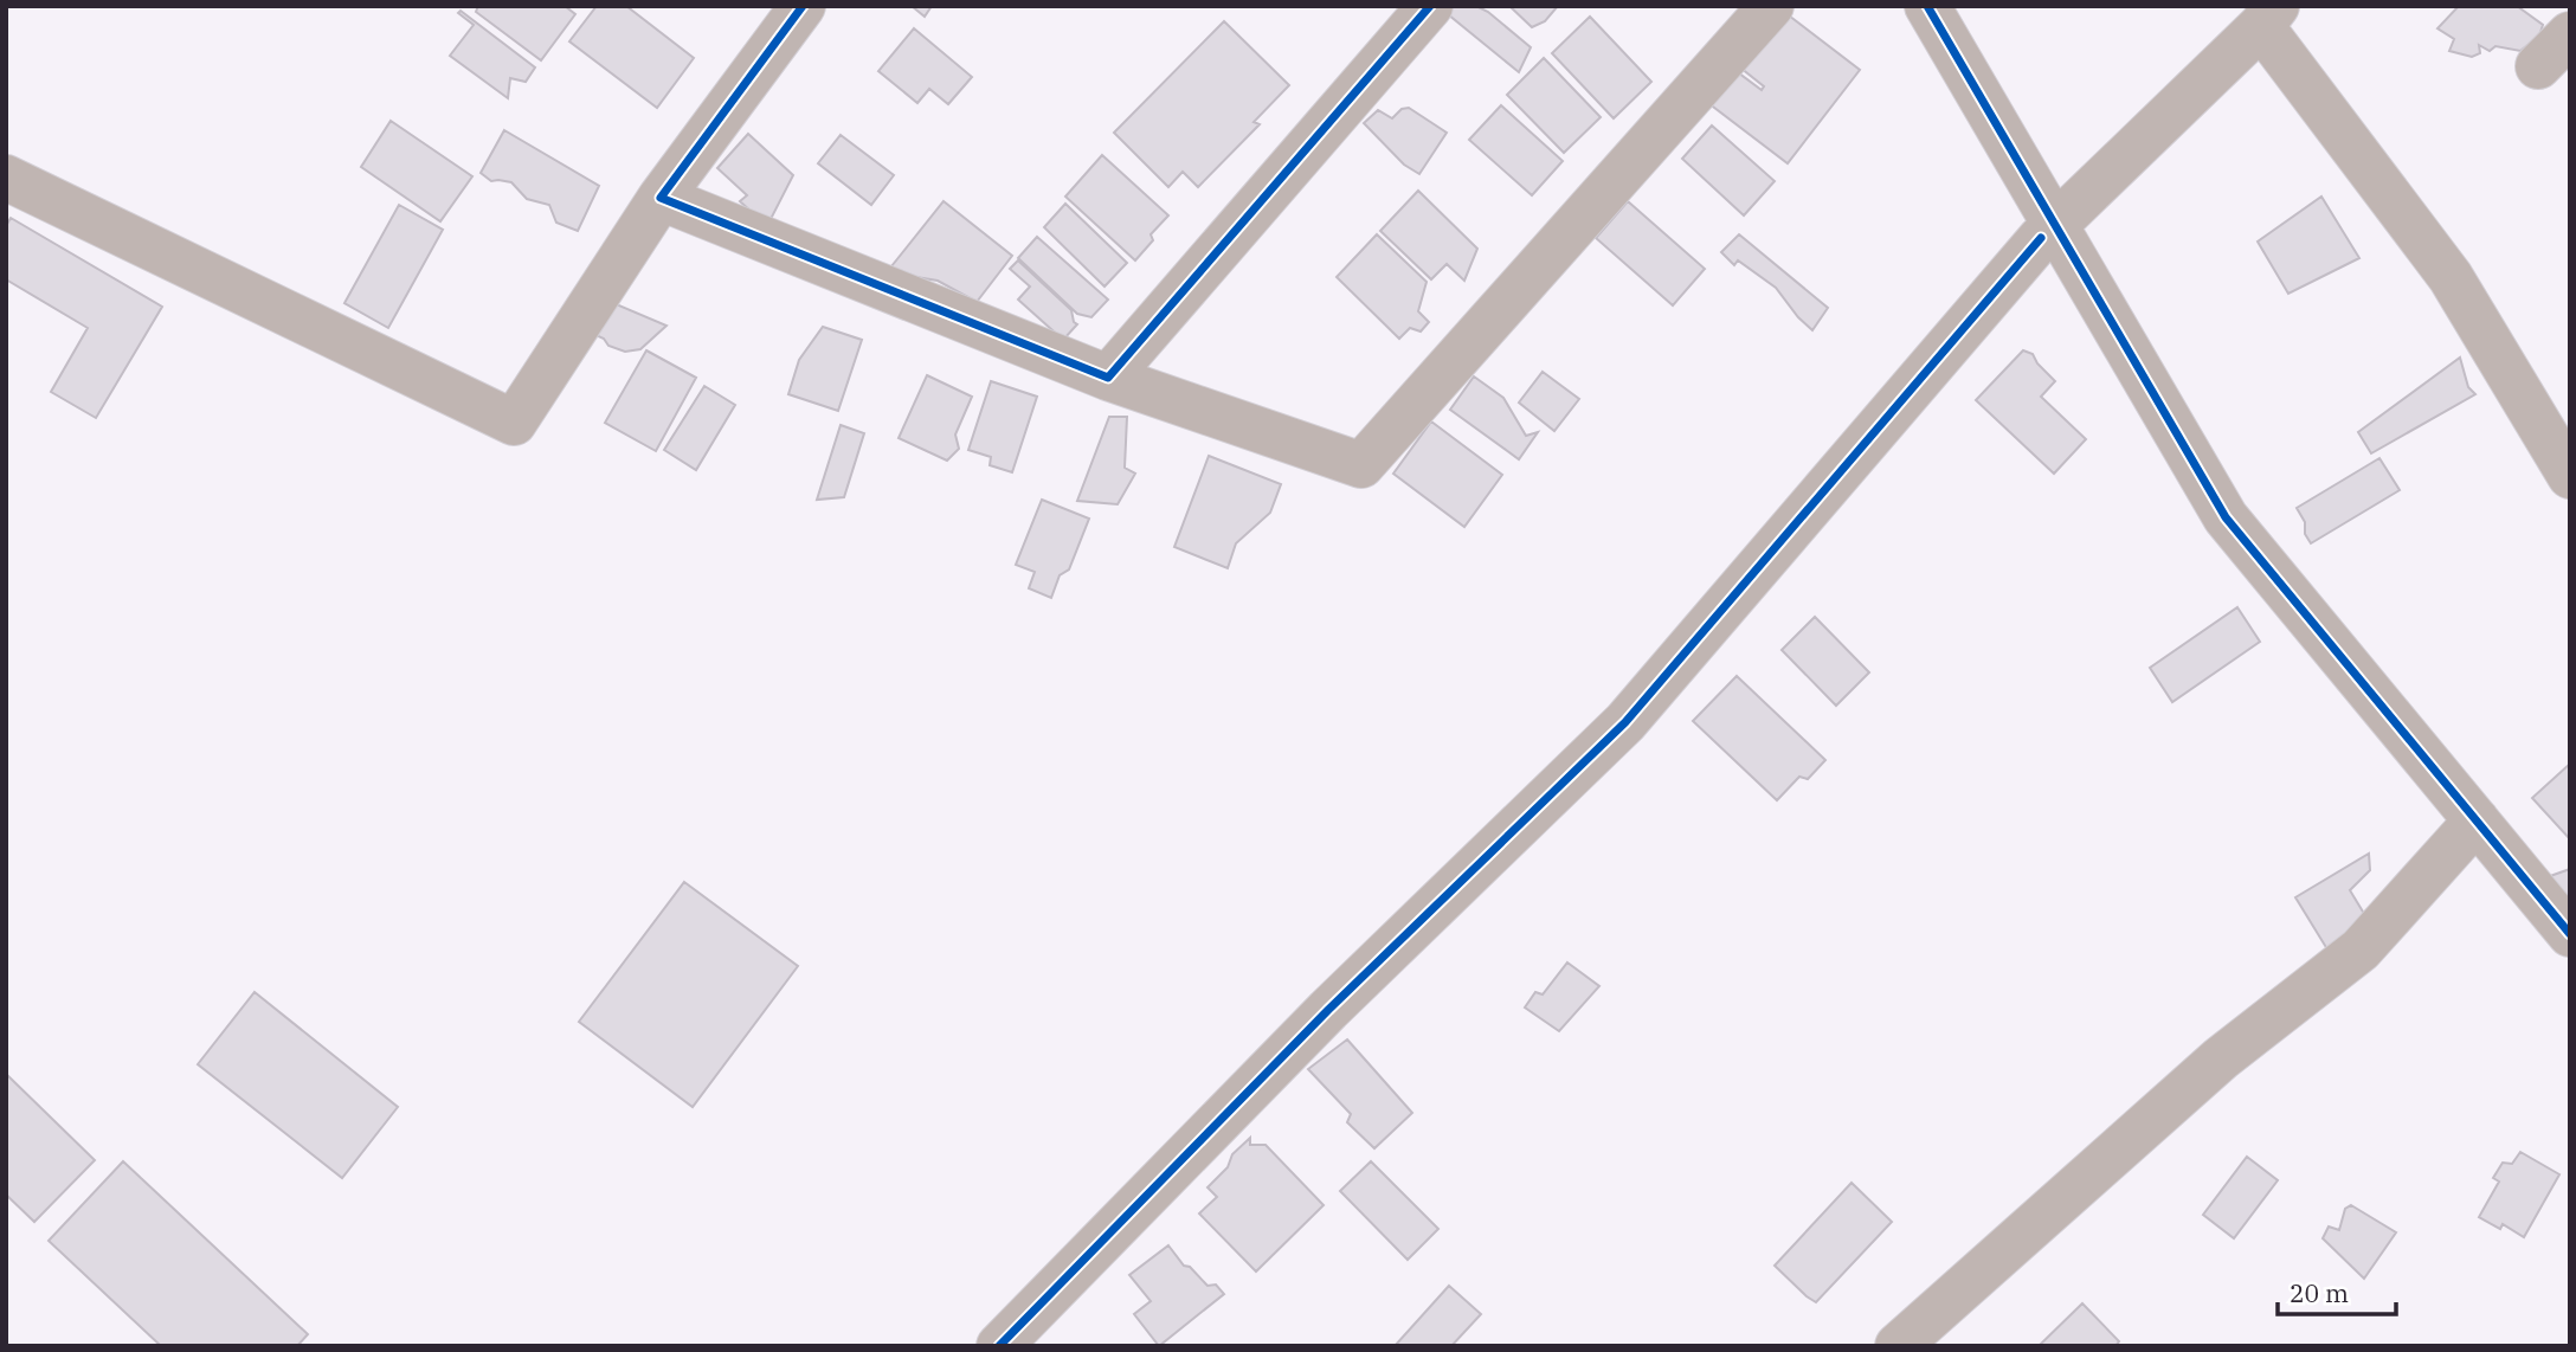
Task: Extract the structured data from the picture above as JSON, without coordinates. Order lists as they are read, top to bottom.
{
  "scale_bar": "20 m"
}
